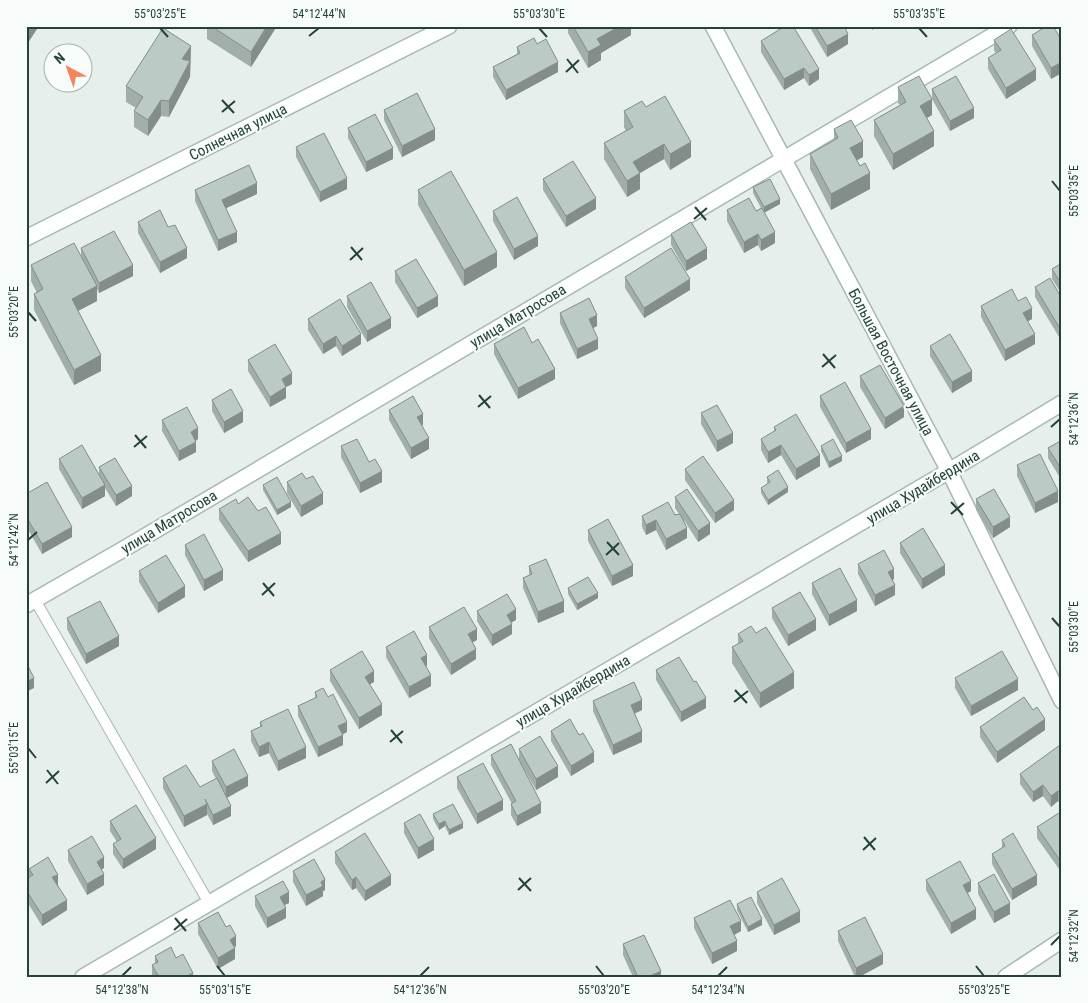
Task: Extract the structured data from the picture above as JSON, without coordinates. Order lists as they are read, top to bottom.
{
  "streets": {
    "street": [
      "Солнечная улица",
      "улица Матросова",
      "Большая Восточная улица",
      "улица Худайбердина"
    ]
  },
  "crossings": [
    ["улица Матросова", "Большая Восточная улица"],
    ["Большая Восточная улица", "улица Худайбердина"]
  ],
  "north": "top left",
  "coordinates": [
    "55°03'25\"E",
    "54°12'44\"N",
    "55°03'30\"E",
    "55°03'35\"E",
    "55°03'20\"E",
    "54°12'36\"N",
    "54°12'42\"N",
    "55°03'15\"E",
    "54°12'32\"N",
    "54°12'38\"N",
    "54°12'34\"N"
  ]
}
